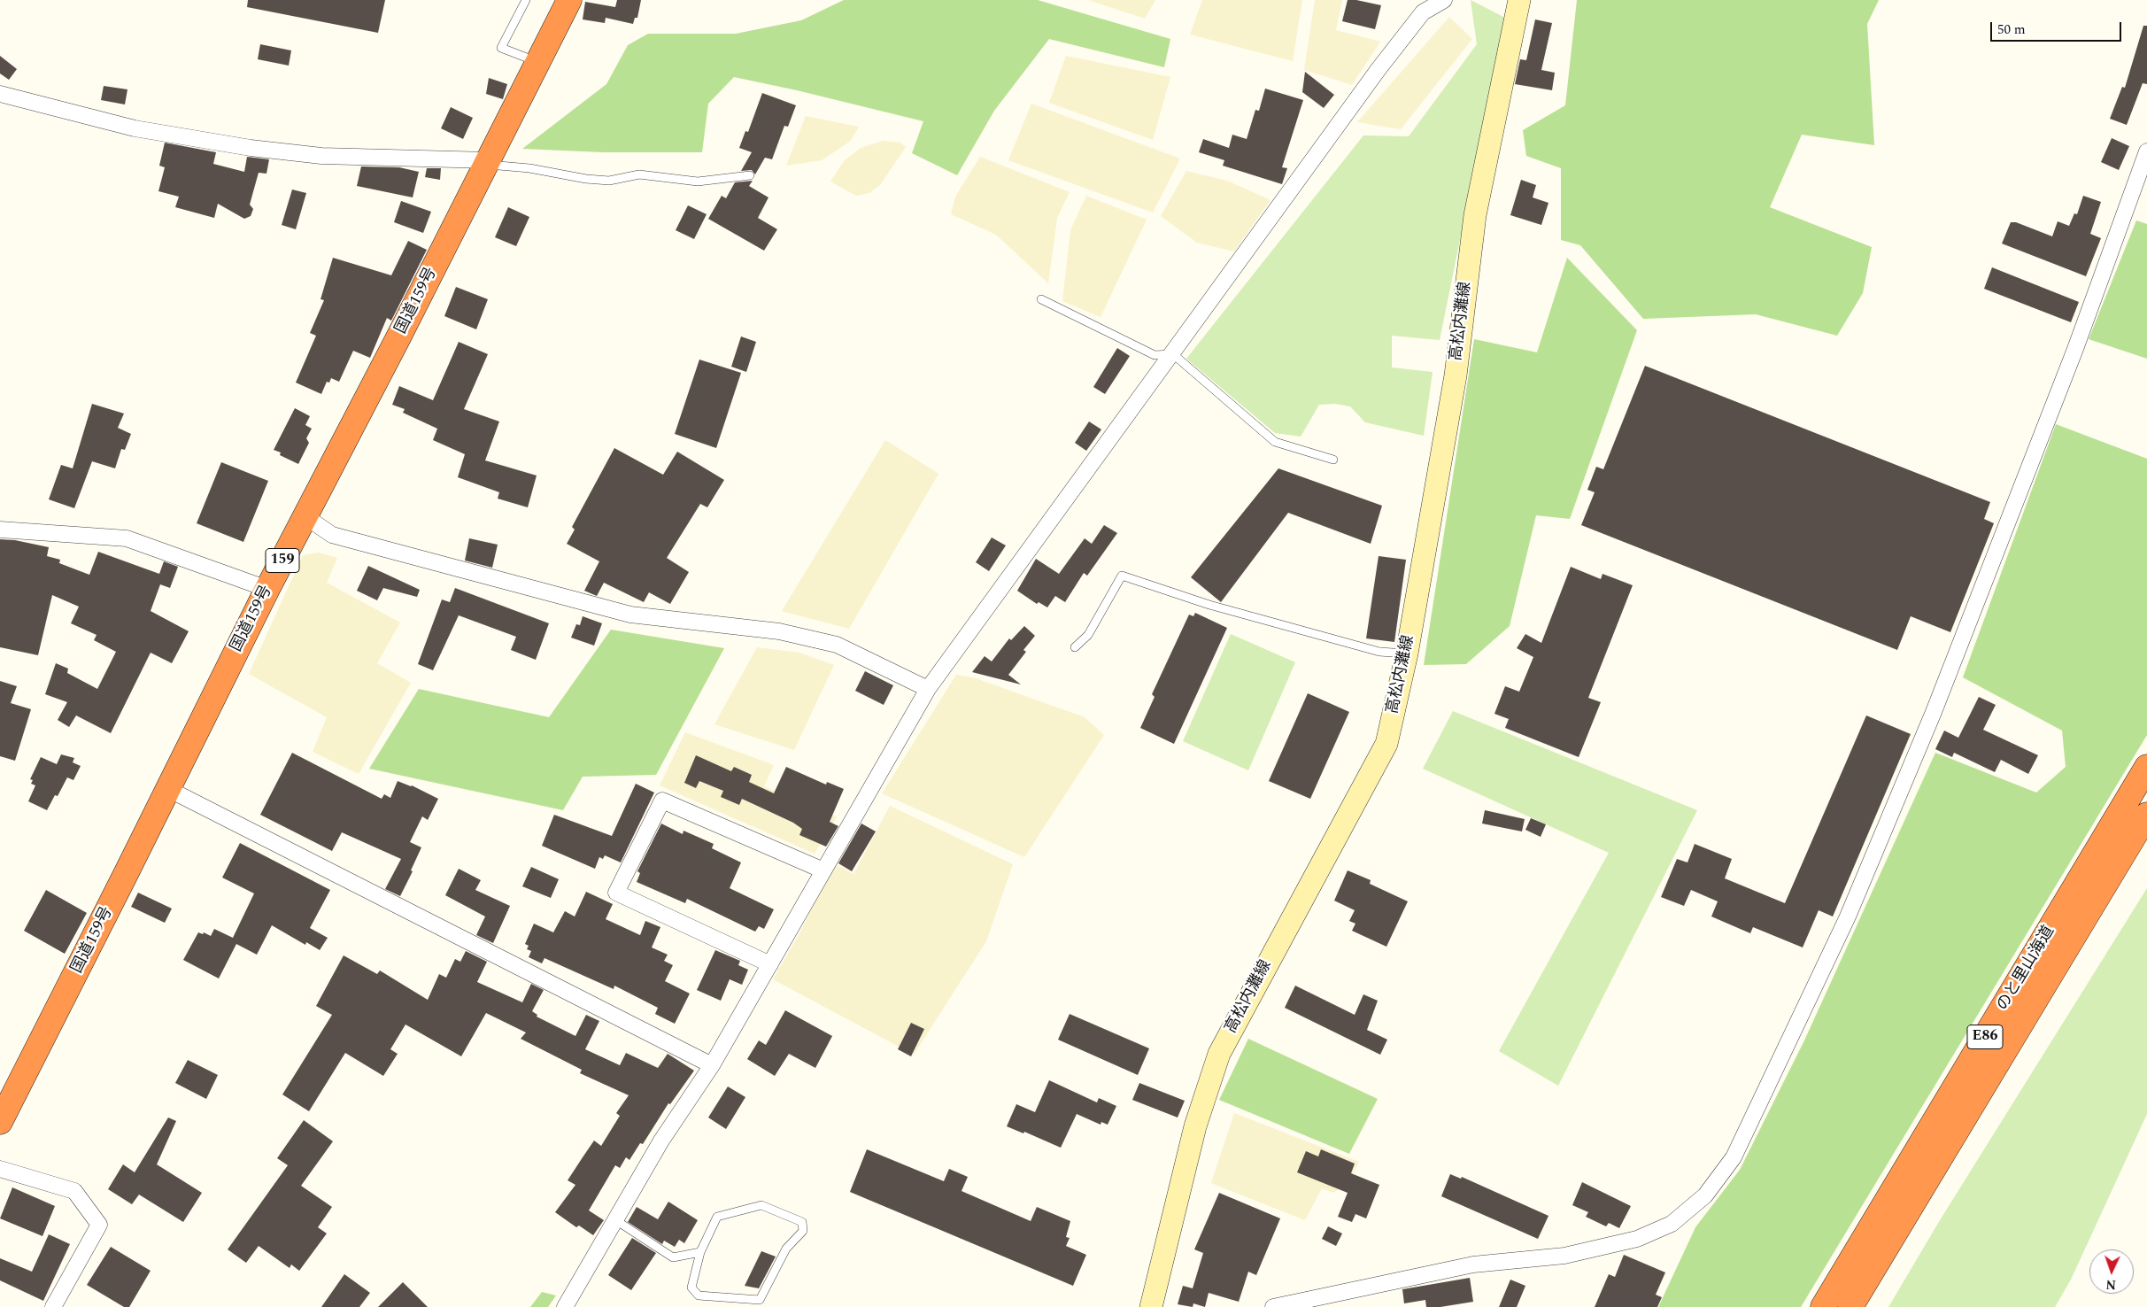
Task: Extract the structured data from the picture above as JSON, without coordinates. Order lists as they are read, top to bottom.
{
  "streets": {
    "highway": [
      "国道159号",
      "159",
      "のと里山海道",
      "E86"
    ],
    "main road": ["高松内灘線"]
  },
  "scale_bar": "50 m",
  "north": "bottom"
}
